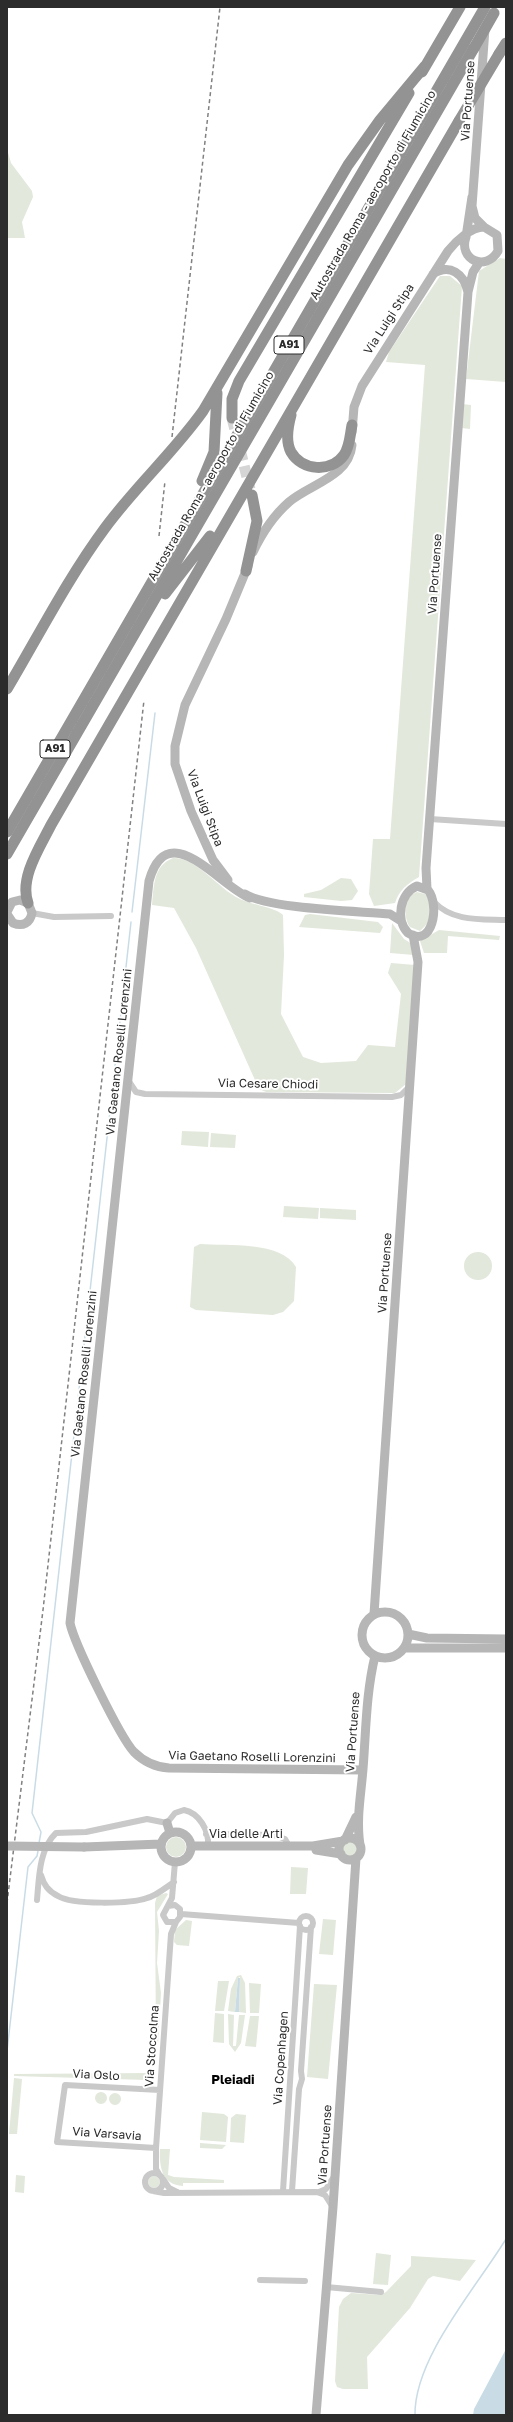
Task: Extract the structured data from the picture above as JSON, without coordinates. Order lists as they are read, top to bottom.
{
  "streets": {
    "highway": ["Autostrada Roma - aeroporto di Fiumicino", "A91"],
    "street": [
      "Via Portuense",
      "Via Luigi Stipa",
      "Via Gaetano Roselli Lorenzini",
      "Via Cesare Chiodi",
      "Via delle Arti",
      "Via Stoccolma",
      "Via Copenhagen",
      "Via Oslo",
      "Via Varsavia"
    ]
  },
  "crossings": [
    ["Via Portuense", "Autostrada Roma - aeroporto di Fiumicino"],
    ["Via Portuense", "Via Luigi Stipa"],
    ["Via Portuense", "Via Gaetano Roselli Lorenzini"],
    ["Via Portuense", "Via Cesare Chiodi"],
    ["Via Luigi Stipa", "Via Gaetano Roselli Lorenzini"],
    ["Via Gaetano Roselli Lorenzini", "Via Cesare Chiodi"],
    ["Via Stoccolma", "Via Oslo"],
    ["Via Stoccolma", "Via Varsavia"],
    ["Via Oslo", "Via Varsavia"]
  ],
  "districts": ["Pleiadi"]
}
